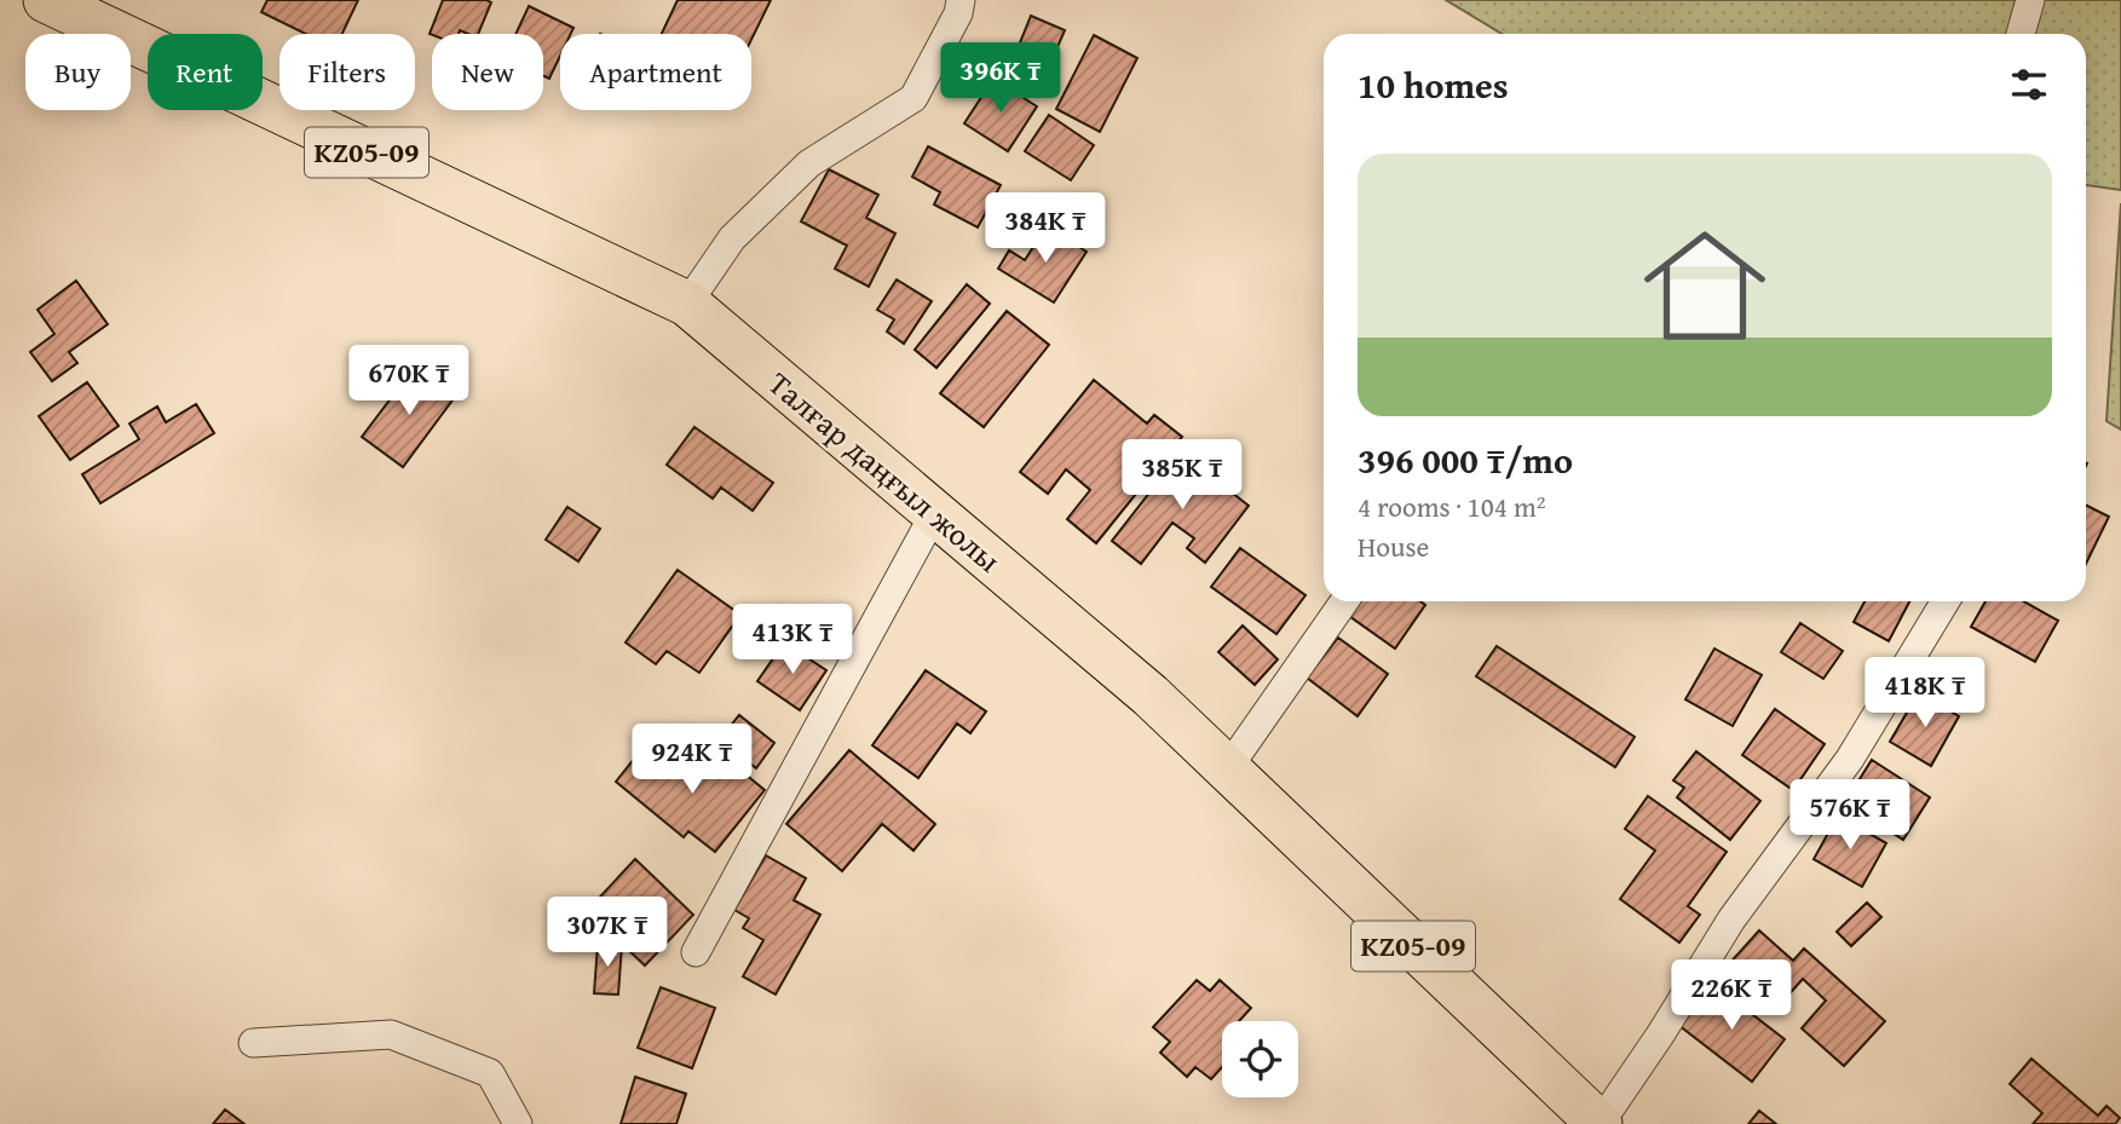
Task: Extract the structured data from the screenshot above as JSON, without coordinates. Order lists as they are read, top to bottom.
{
  "streets": {
    "main road": ["KZ05-09", "Талғар даңғыл жолы"]
  },
  "page": {
    "chip": [
      "Buy",
      "Rent",
      "Filters",
      "New",
      "Apartment"
    ],
    "heading": "10 homes",
    "price": [
      "396K ₸",
      "384K ₸",
      "670K ₸",
      "385K ₸",
      "413K ₸",
      "418K ₸",
      "924K ₸",
      "576K ₸",
      "307K ₸",
      "226K ₸"
    ],
    "list": [
      {
        "name": "396 000 ₸/mo",
        "note": "4 rooms · 104 m² · House"
      }
    ]
  }
}
